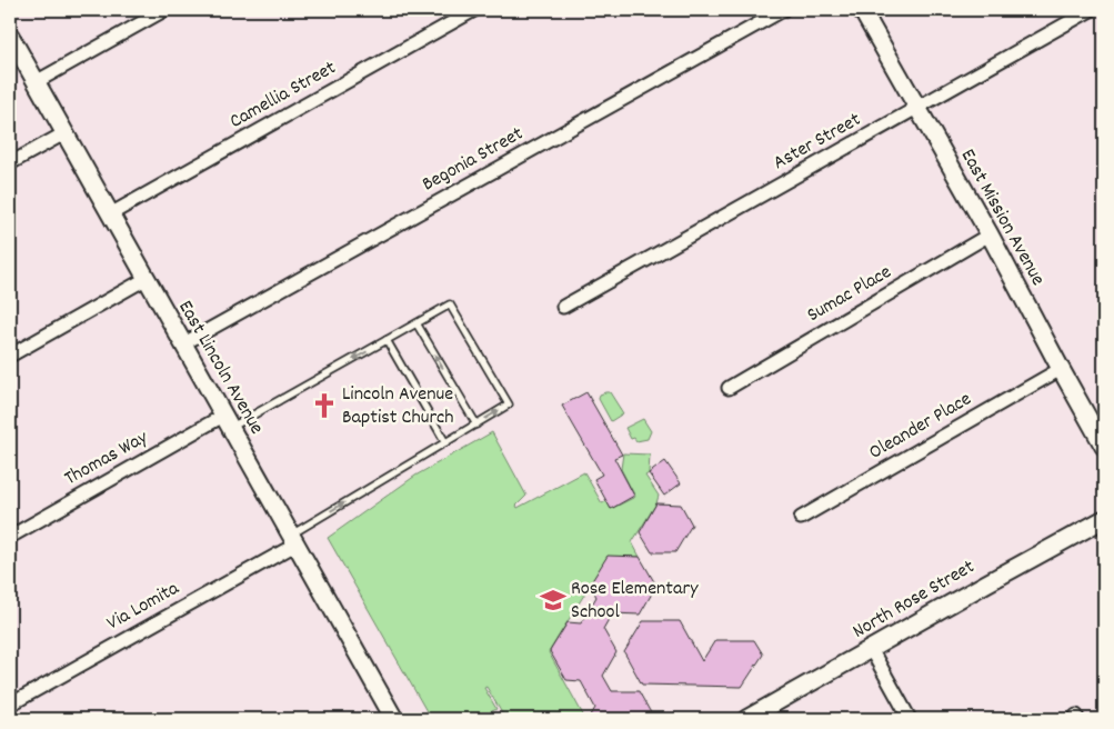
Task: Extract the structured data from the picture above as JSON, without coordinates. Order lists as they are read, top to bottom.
{
  "streets": {
    "main road": ["East Mission Avenue", "East Lincoln Avenue", "North Rose Street"],
    "street": [
      "Camellia Street",
      "Aster Street",
      "Begonia Street",
      "Sumac Place",
      "Oleander Place",
      "Thomas Way",
      "Via Lomita"
    ]
  },
  "crossings": [
    ["Camellia Street", "East Lincoln Avenue"],
    ["Aster Street", "East Mission Avenue"],
    ["Begonia Street", "East Lincoln Avenue"],
    ["East Mission Avenue", "Sumac Place"],
    ["East Mission Avenue", "Oleander Place"],
    ["East Lincoln Avenue", "Thomas Way"],
    ["East Lincoln Avenue", "Via Lomita"]
  ],
  "places": {
    "church": ["Lincoln Avenue Baptist Church"],
    "school or university": ["Rose Elementary School"]
  }
}
